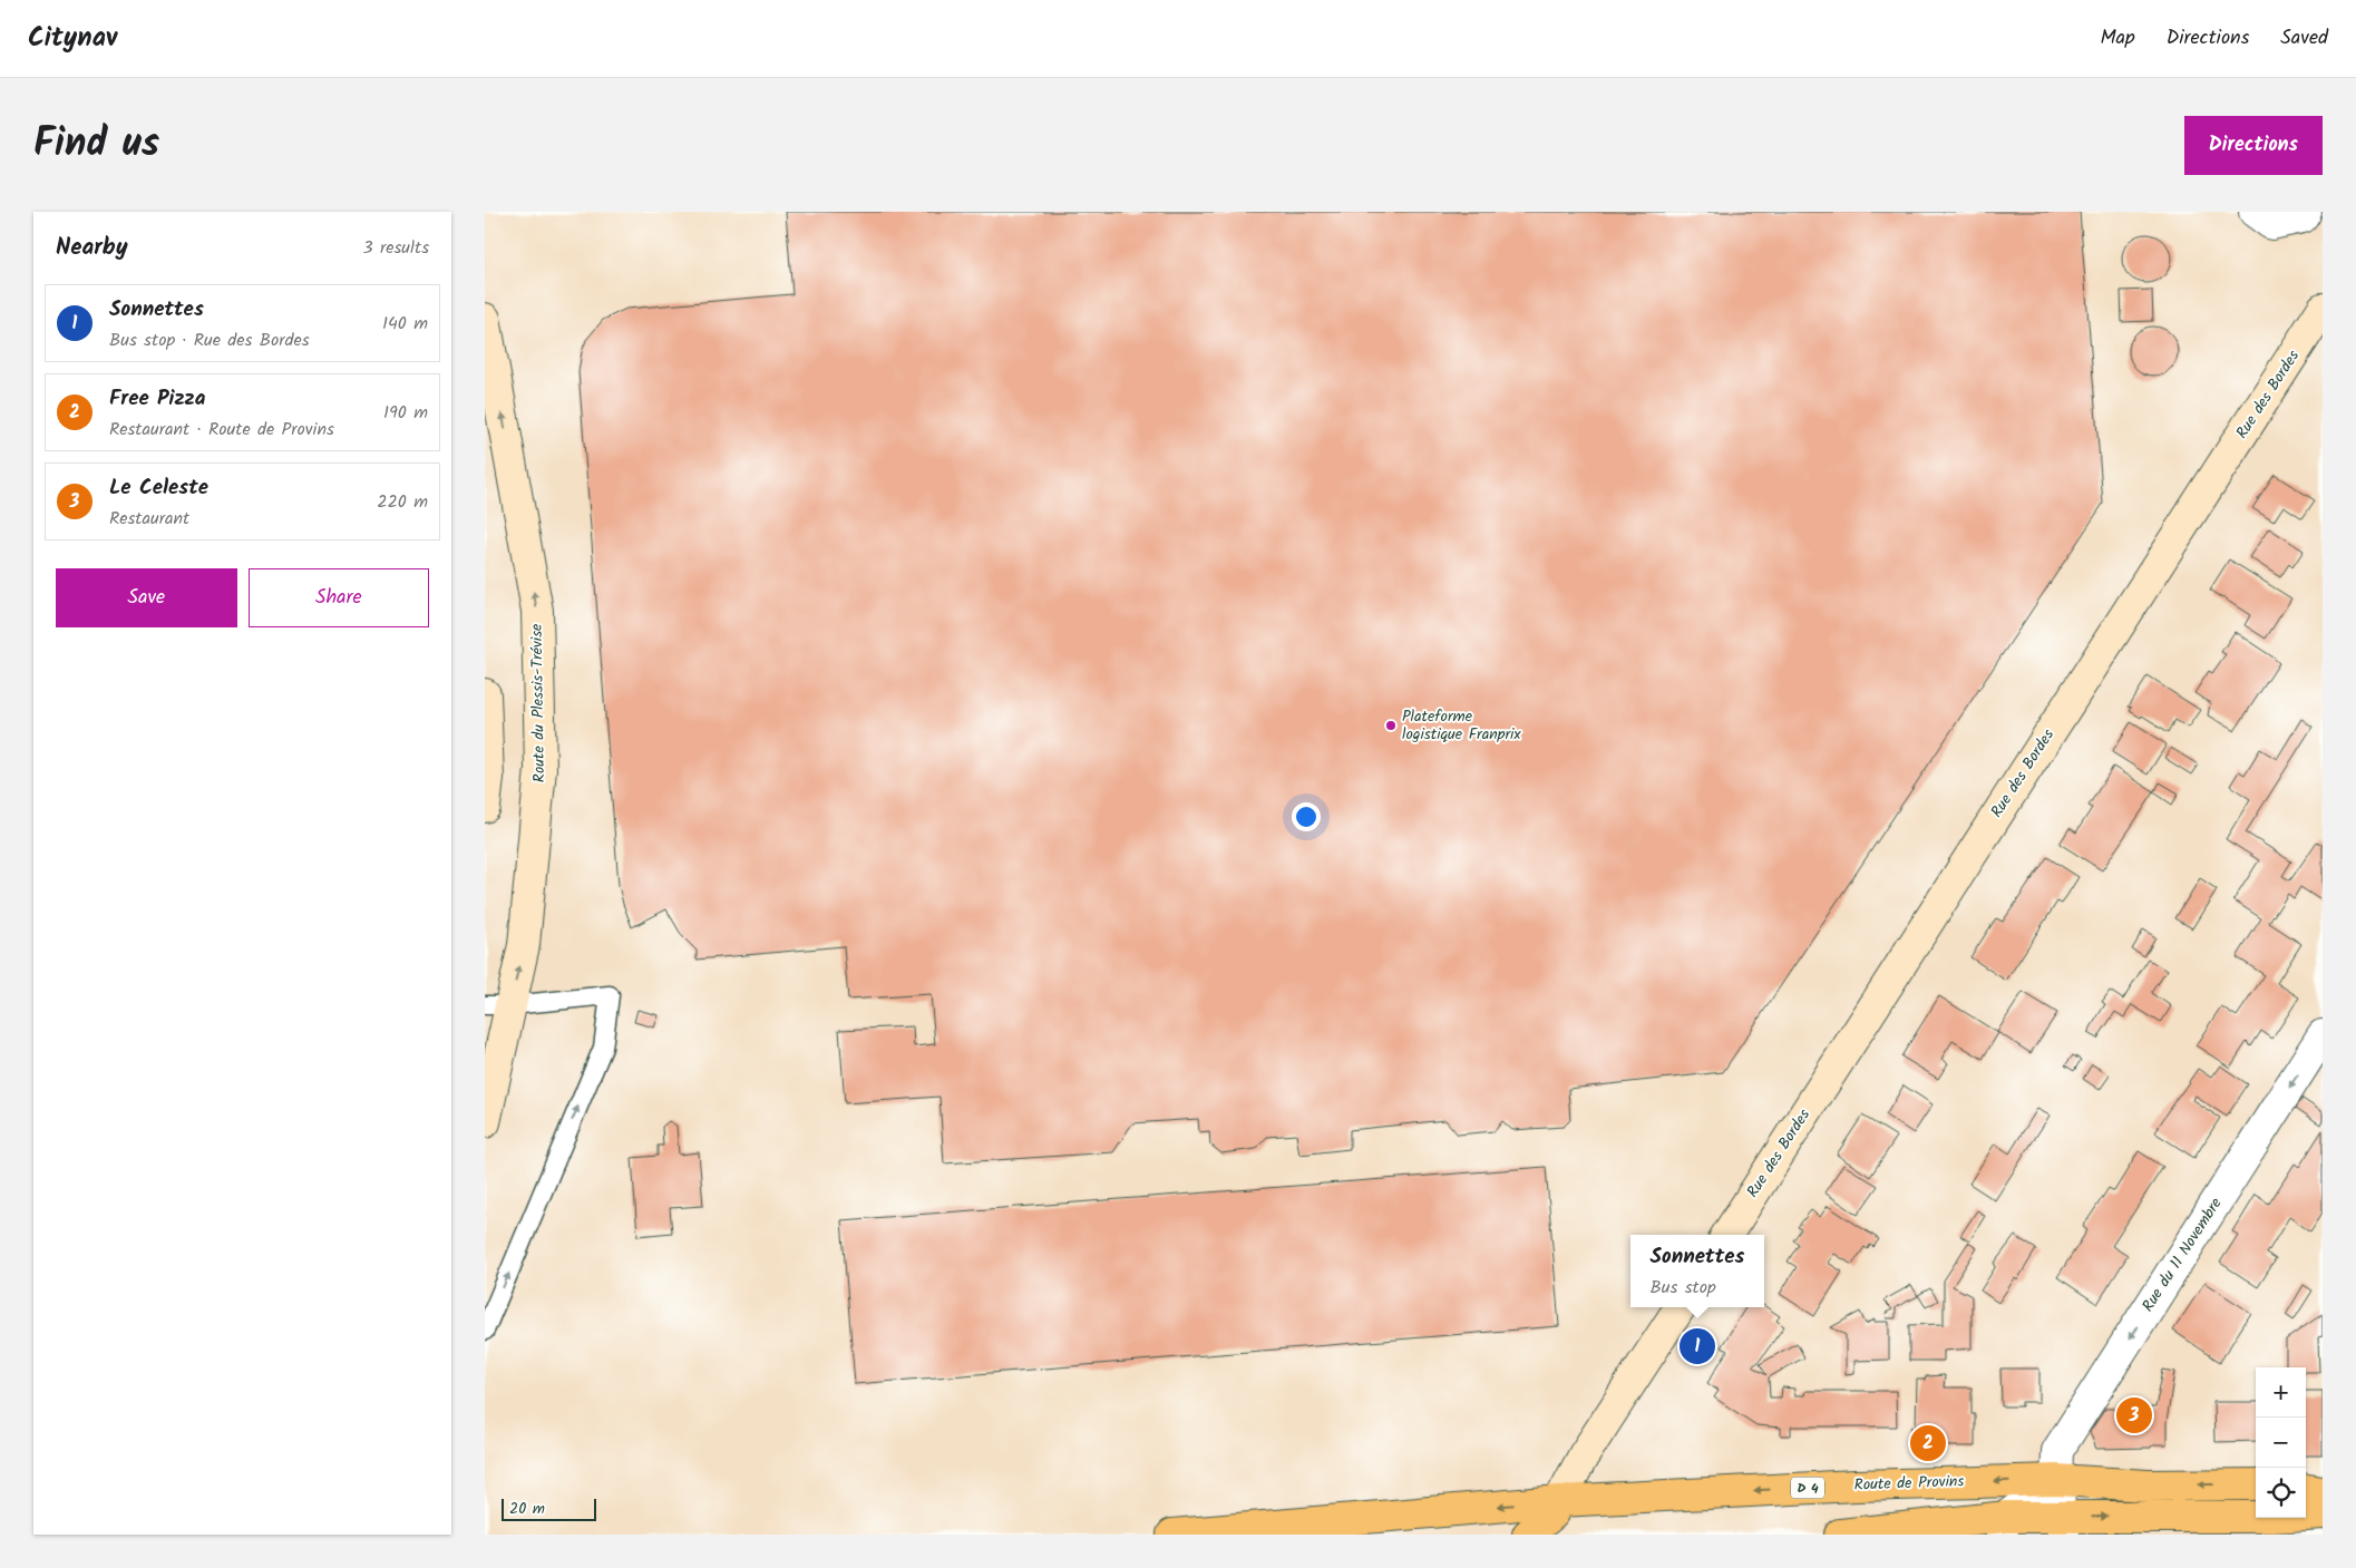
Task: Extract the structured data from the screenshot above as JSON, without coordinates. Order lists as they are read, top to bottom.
{
  "streets": {
    "main road": ["Route de Provins", "D 4"],
    "street": ["Rue des Bordes", "Route du Plessis-Trévise", "Rue du 11 Novembre"]
  },
  "crossings": [
    ["Rue du 11 Novembre", "Route de Provins"],
    ["Route de Provins", "D 4"]
  ],
  "one_way": ["Route du Plessis-Trévise", "Rue du 11 Novembre"],
  "places": ["Plateforme logistique Franprix"],
  "scale_bar": "20 m",
  "page": {
    "header": "Citynav",
    "nav": ["Map", "Directions", "Saved"],
    "title": "Find us",
    "buttons": [
      "Directions",
      ["Save", "Share"]
    ],
    "heading": ["Nearby", "3 results"],
    "list": [
      {
        "mark": "1",
        "name": "Sonnettes",
        "note": "Bus stop · Rue des Bordes",
        "value": "140 m"
      },
      {
        "mark": "2",
        "name": "Free Pizza",
        "note": "Restaurant · Route de Provins",
        "value": "190 m"
      },
      {
        "mark": "3",
        "name": "Le Celeste",
        "note": "Restaurant",
        "value": "220 m"
      }
    ],
    "popup": ["Sonnettes", "Bus stop"],
    "pins": ["1", "3", "2"],
    "map_buttons": ["+", "−"],
    "scale": "20 m"
  }
}
